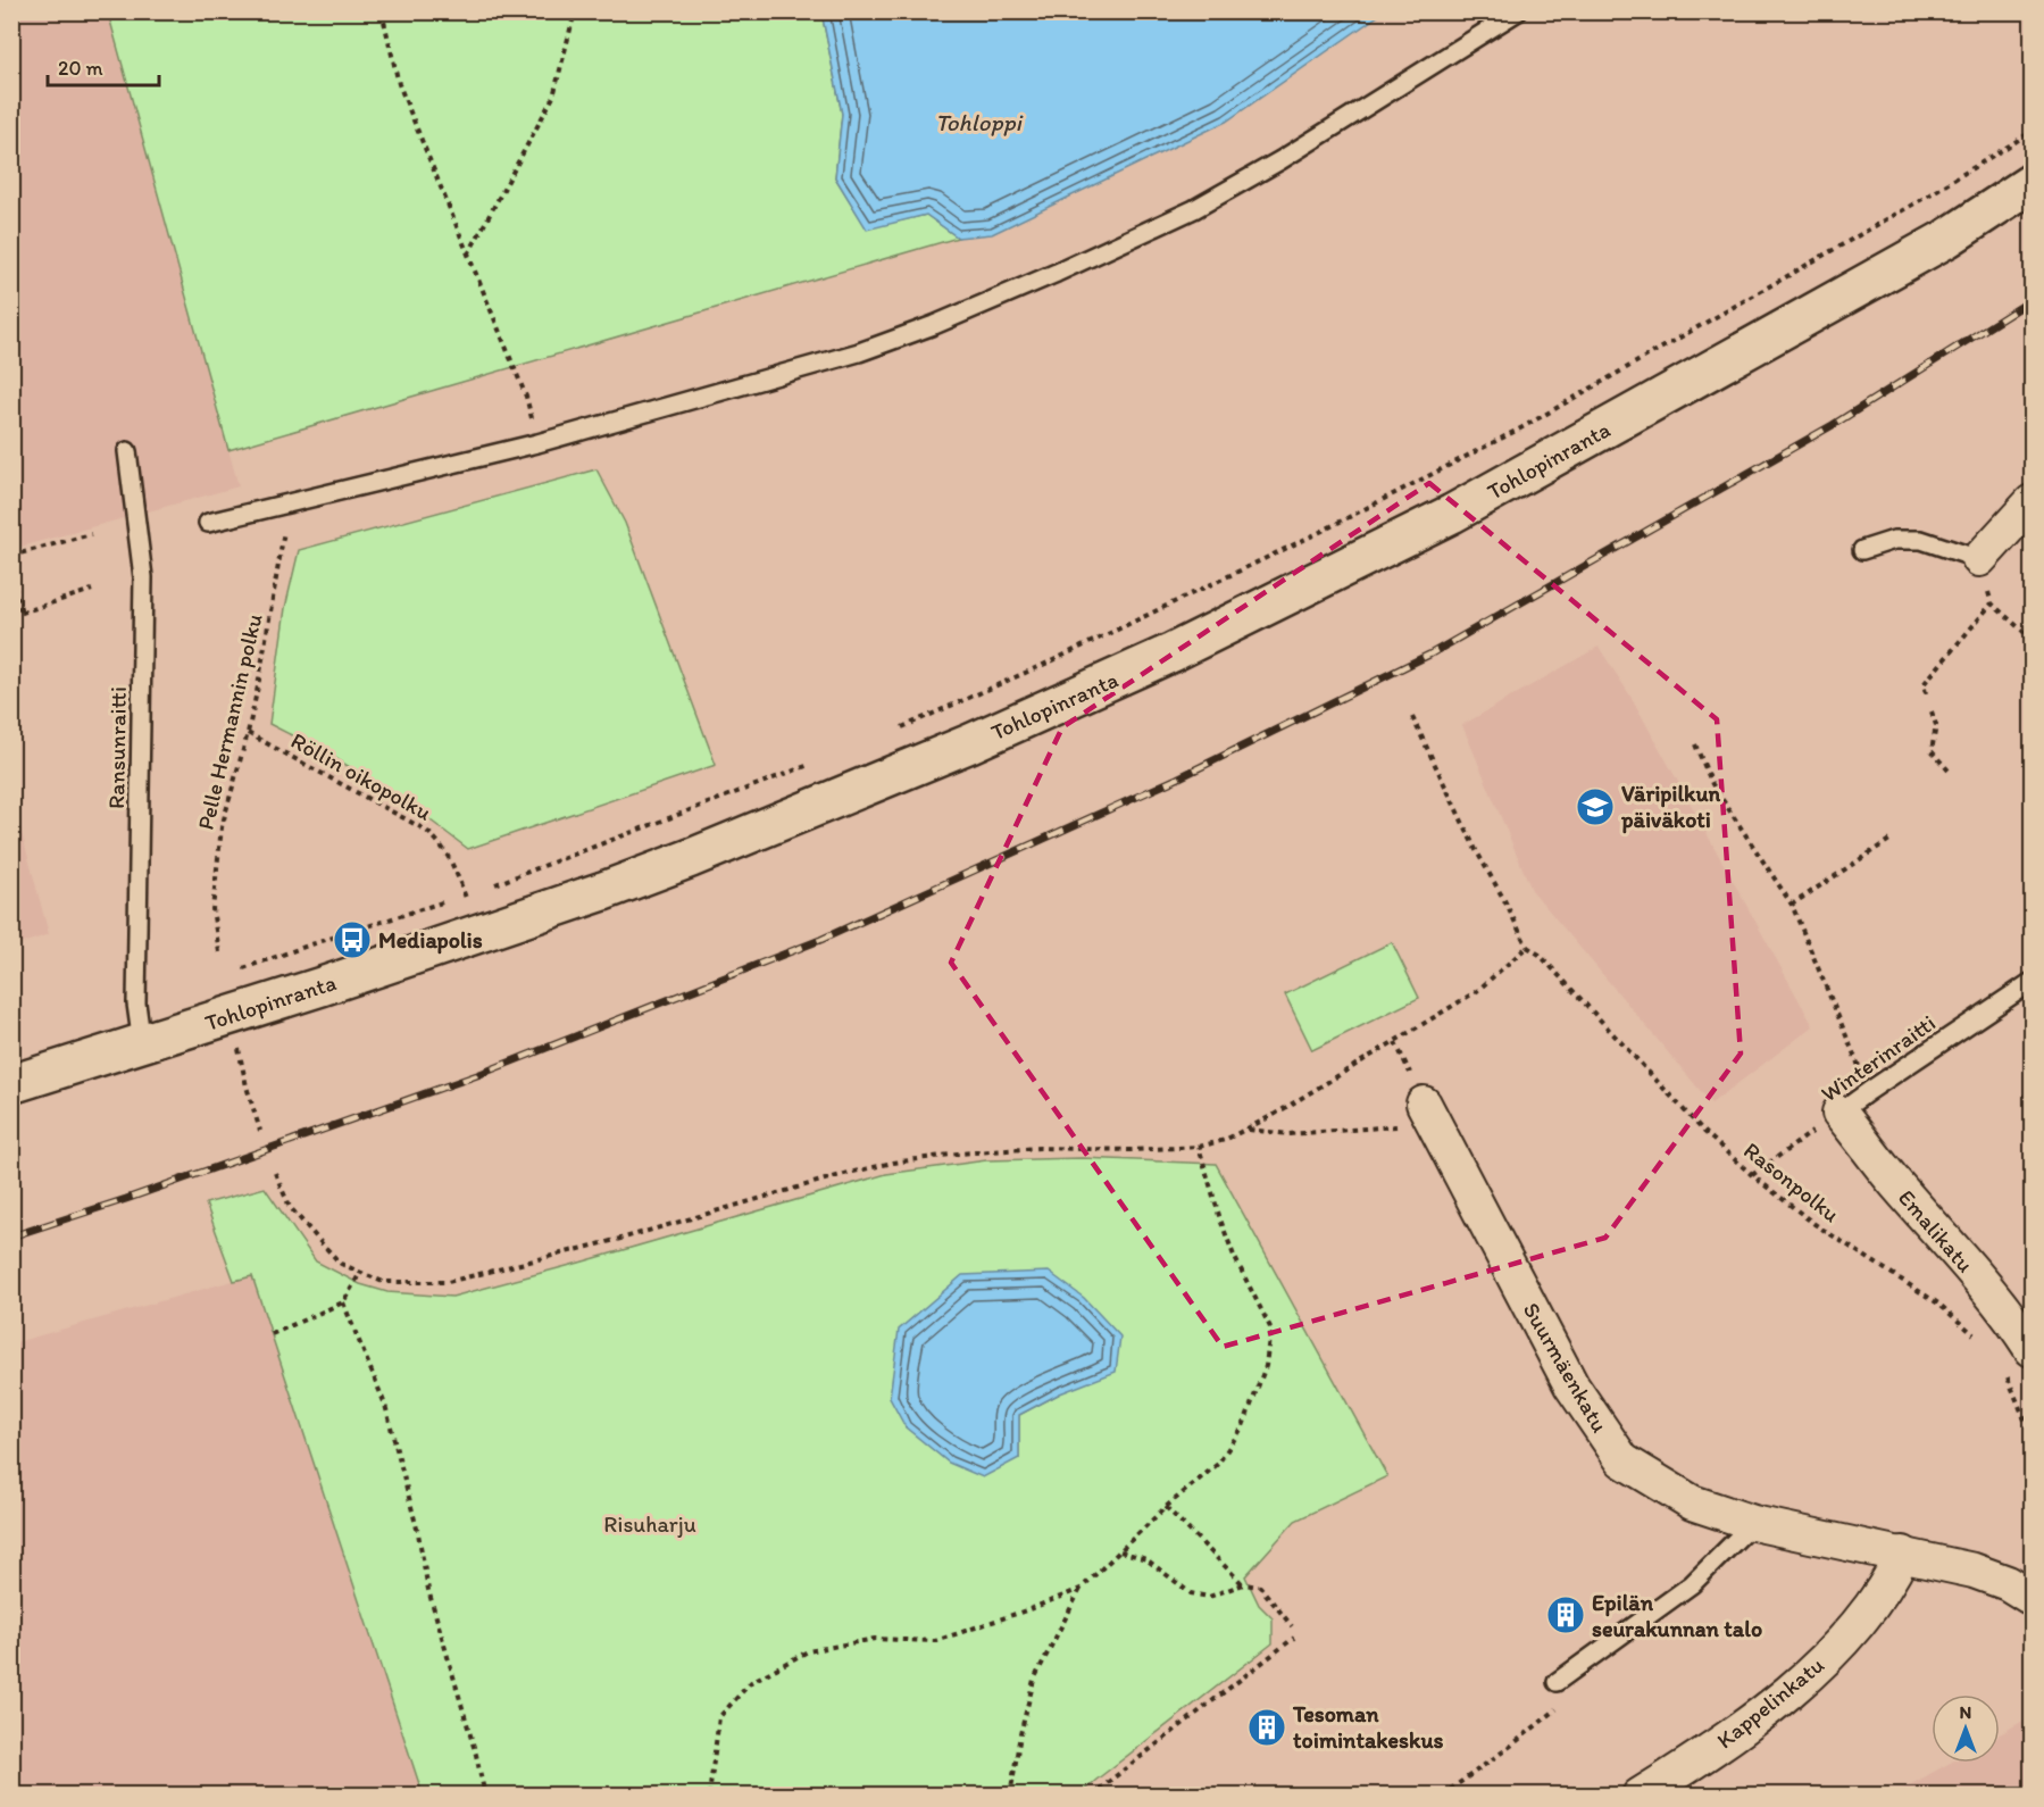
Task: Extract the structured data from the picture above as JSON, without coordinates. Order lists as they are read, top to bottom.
{
  "streets": {
    "street": [
      "Tohlopinranta",
      "Emalikatu",
      "Suurmäenkatu",
      "Kappelinkatu"
    ],
    "lane": ["Ransunraitti", "Winterinraitti"],
    "path": ["Pelle Hermannin polku", "Röllin oikopolku", "Rasonpolku"]
  },
  "crossings": [
    ["Tohlopinranta", "Ransunraitti"],
    ["Tohlopinranta", "Röllin oikopolku"],
    ["Pelle Hermannin polku", "Röllin oikopolku"],
    ["Winterinraitti", "Rasonpolku"],
    ["Winterinraitti", "Emalikatu"],
    ["Suurmäenkatu", "Kappelinkatu"]
  ],
  "water": ["Tohloppi"],
  "parks": ["Risuharju"],
  "places": {
    "school or university": ["Väripilkun päiväkoti"],
    "bus stop": ["Mediapolis"],
    "building": ["Epilän seurakunnan talo", "Tesoman toimintakeskus"]
  },
  "scale_bar": "20 m",
  "north": "top"
}
